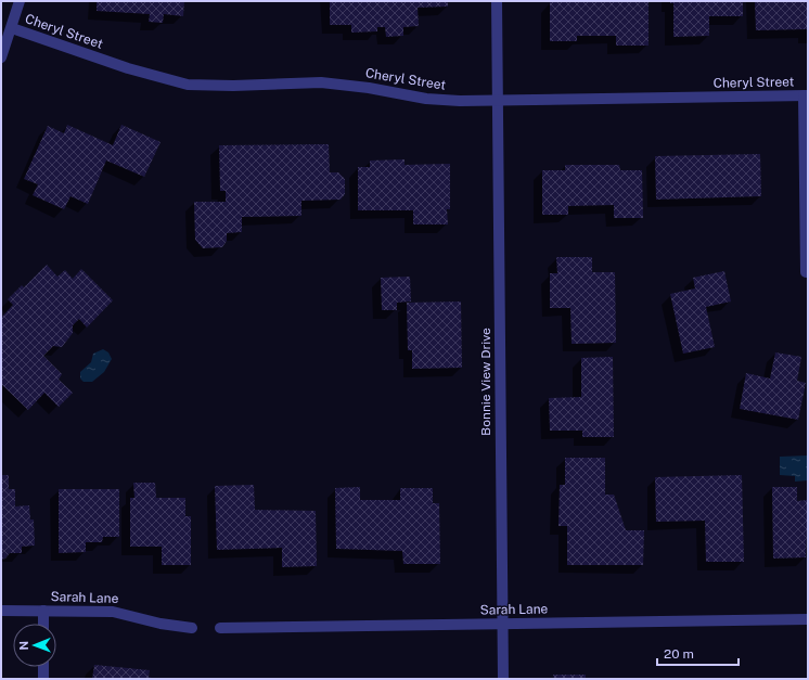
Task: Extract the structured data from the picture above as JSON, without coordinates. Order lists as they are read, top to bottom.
{
  "streets": {
    "street": ["Cheryl Street", "Bonnie View Drive", "Sarah Lane"]
  },
  "crossings": [
    ["Cheryl Street", "Bonnie View Drive"],
    ["Bonnie View Drive", "Sarah Lane"]
  ],
  "scale_bar": "20 m",
  "north": "left"
}
